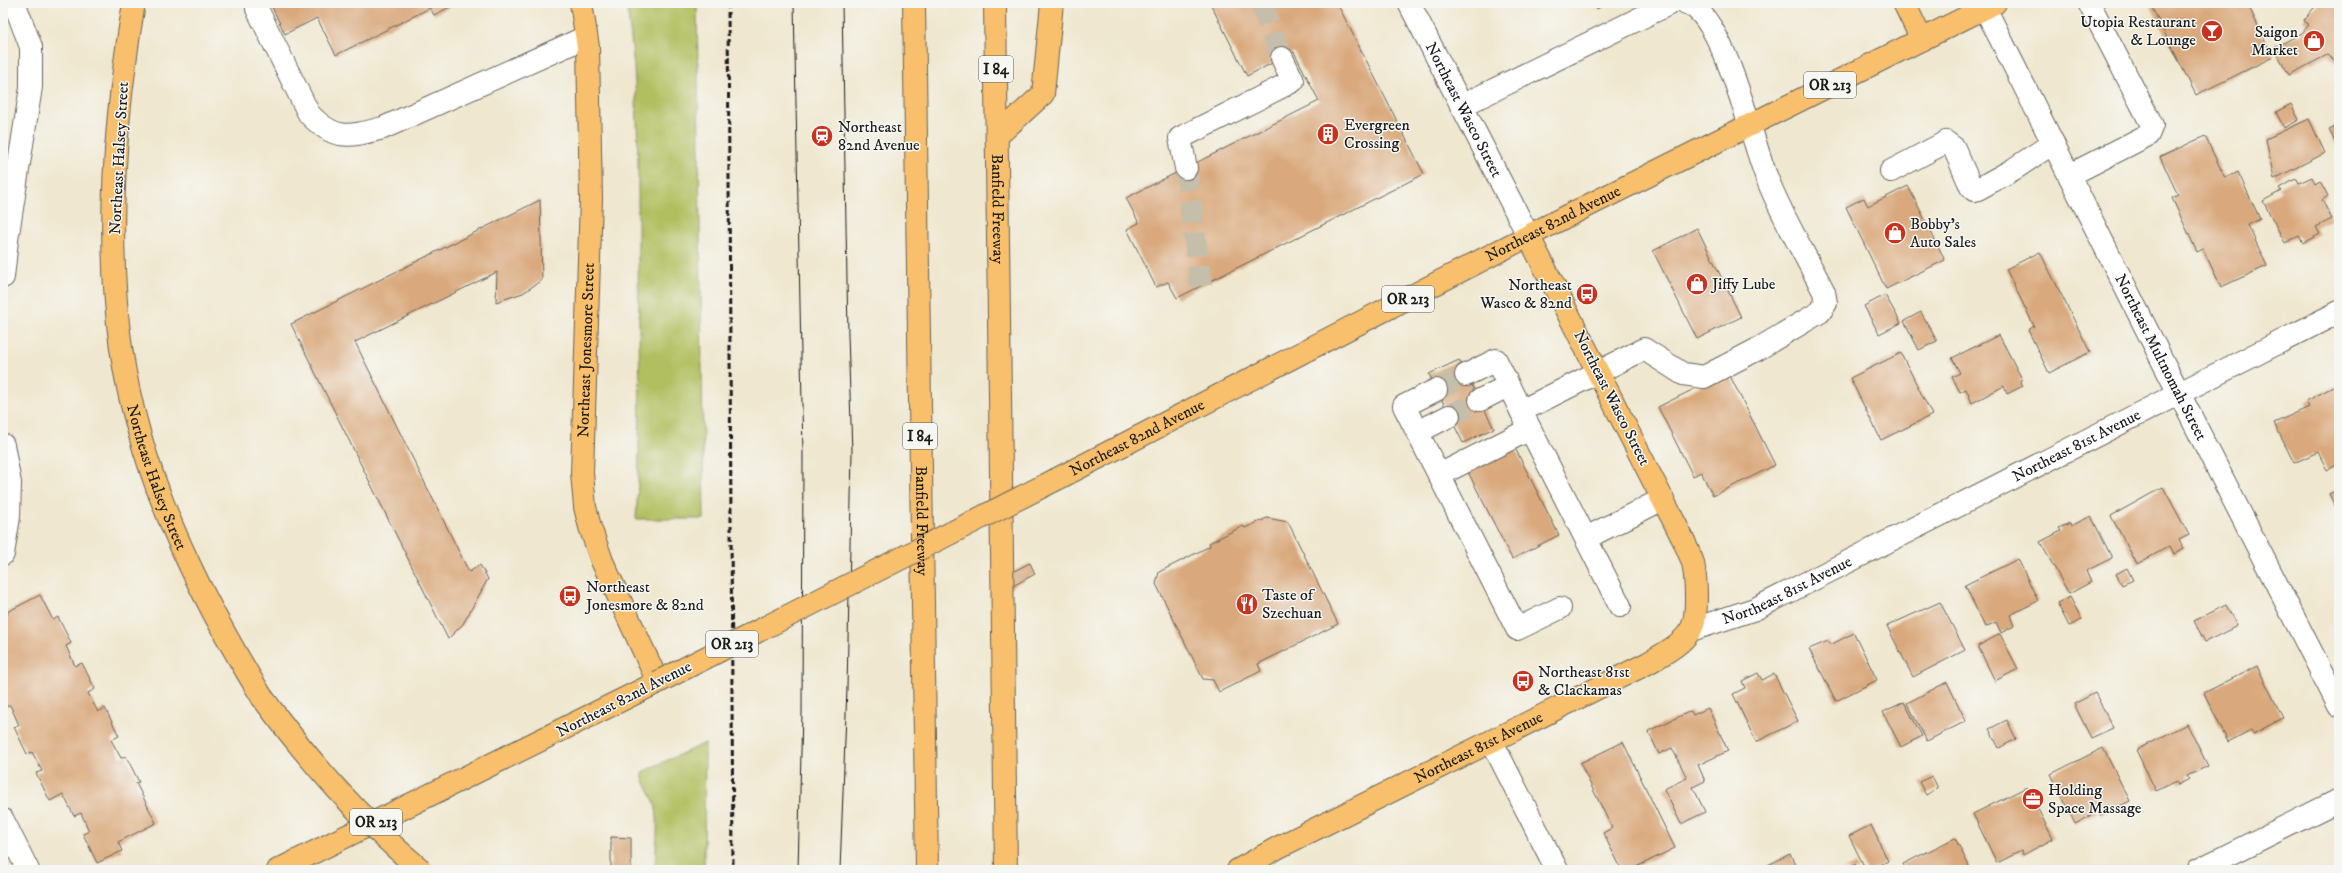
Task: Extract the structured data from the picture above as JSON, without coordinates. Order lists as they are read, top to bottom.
{
  "streets": {
    "main road": [
      "I 84",
      "OR 213",
      "Northeast Wasco Street",
      "Northeast Halsey Street",
      "Banfield Freeway",
      "Northeast 82nd Avenue",
      "Northeast Jonesmore Street",
      "Northeast 81st Avenue"
    ],
    "street": ["Northeast Multnomah Street"]
  },
  "crossings": [
    ["Northeast Wasco Street", "Northeast 82nd Avenue"],
    ["Northeast Wasco Street", "Northeast 81st Avenue"],
    ["Northeast 82nd Avenue", "Northeast Jonesmore Street"],
    ["Northeast 82nd Avenue", "Northeast Multnomah Street"],
    ["Northeast Multnomah Street", "Northeast 81st Avenue"]
  ],
  "places": {
    "bar": ["Utopia Restaurant & Lounge"],
    "shop": ["Saigon Market", "Bobby's Auto Sales", "Jiffy Lube"],
    "building": ["Evergreen Crossing"],
    "station": ["Northeast 82nd Avenue"],
    "bus stop": ["Northeast Wasco & 82nd", "Northeast Jonesmore & 82nd", "Northeast 81st & Clackamas"],
    "restaurant": ["Taste of Szechuan"],
    "office": ["Holding Space Massage"]
  }
}
